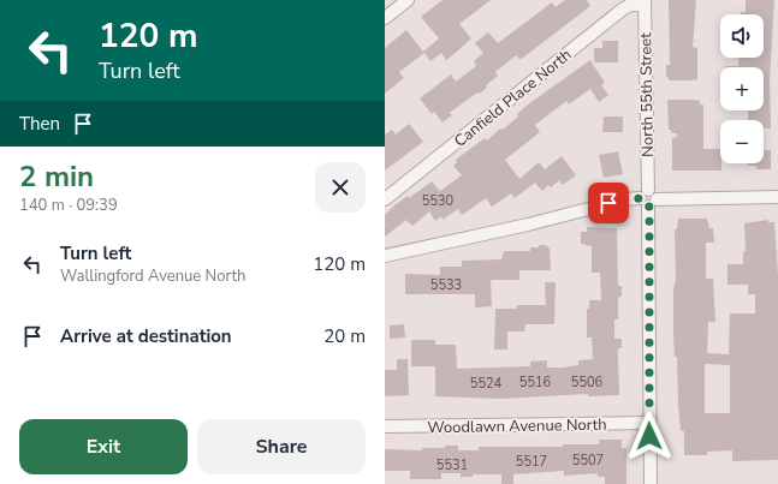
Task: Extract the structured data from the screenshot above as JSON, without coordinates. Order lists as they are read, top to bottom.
{
  "streets": {
    "street": ["North 55th Street", "Canfield Place North", "Woodlawn Avenue North"]
  },
  "crossings": [
    ["North 55th Street", "Canfield Place North"],
    ["North 55th Street", "Woodlawn Avenue North"]
  ],
  "house_numbers": [
    "5530",
    "5533",
    "5516",
    "5506",
    "5524",
    "5507",
    "5517",
    "5531"
  ],
  "page": {
    "turn": ["120 m", "Turn left"],
    "map_buttons": ["+", "−"],
    "then": "Then",
    "heading": ["2 min", "140 m · 09:39"],
    "list": [
      {
        "name": "Turn left",
        "note": "Wallingford Avenue North",
        "value": "120 m"
      },
      {
        "name": "Arrive at destination",
        "value": "20 m"
      }
    ],
    "buttons": ["Exit", "Share"]
  }
}
